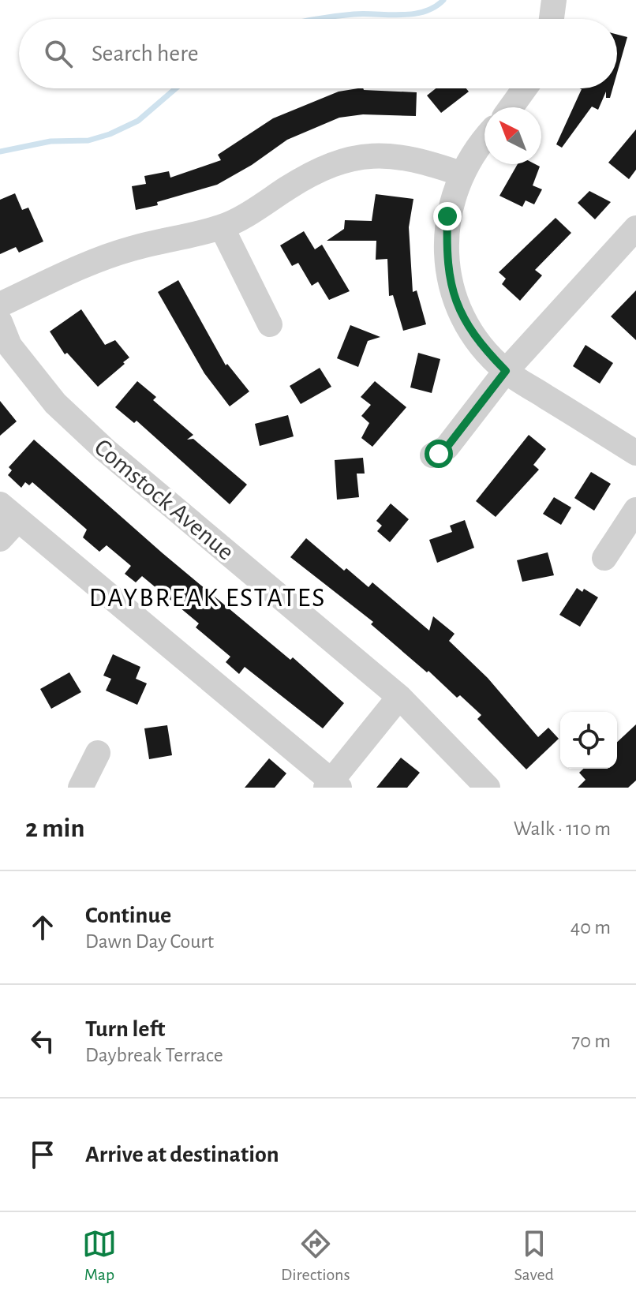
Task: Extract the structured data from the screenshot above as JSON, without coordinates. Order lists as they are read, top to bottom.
{
  "streets": {
    "street": ["Comstock Avenue"]
  },
  "districts": ["DAYBREAK ESTATES"],
  "north": "top left",
  "page": {
    "search": "Search here",
    "heading": ["2 min", "Walk · 110 m"],
    "list": [
      ["Continue", "Dawn Day Court", "40 m"],
      ["Turn left", "Daybreak Terrace", "70 m"],
      "Arrive at destination"
    ],
    "nav": ["Map", "Directions", "Saved"]
  }
}
